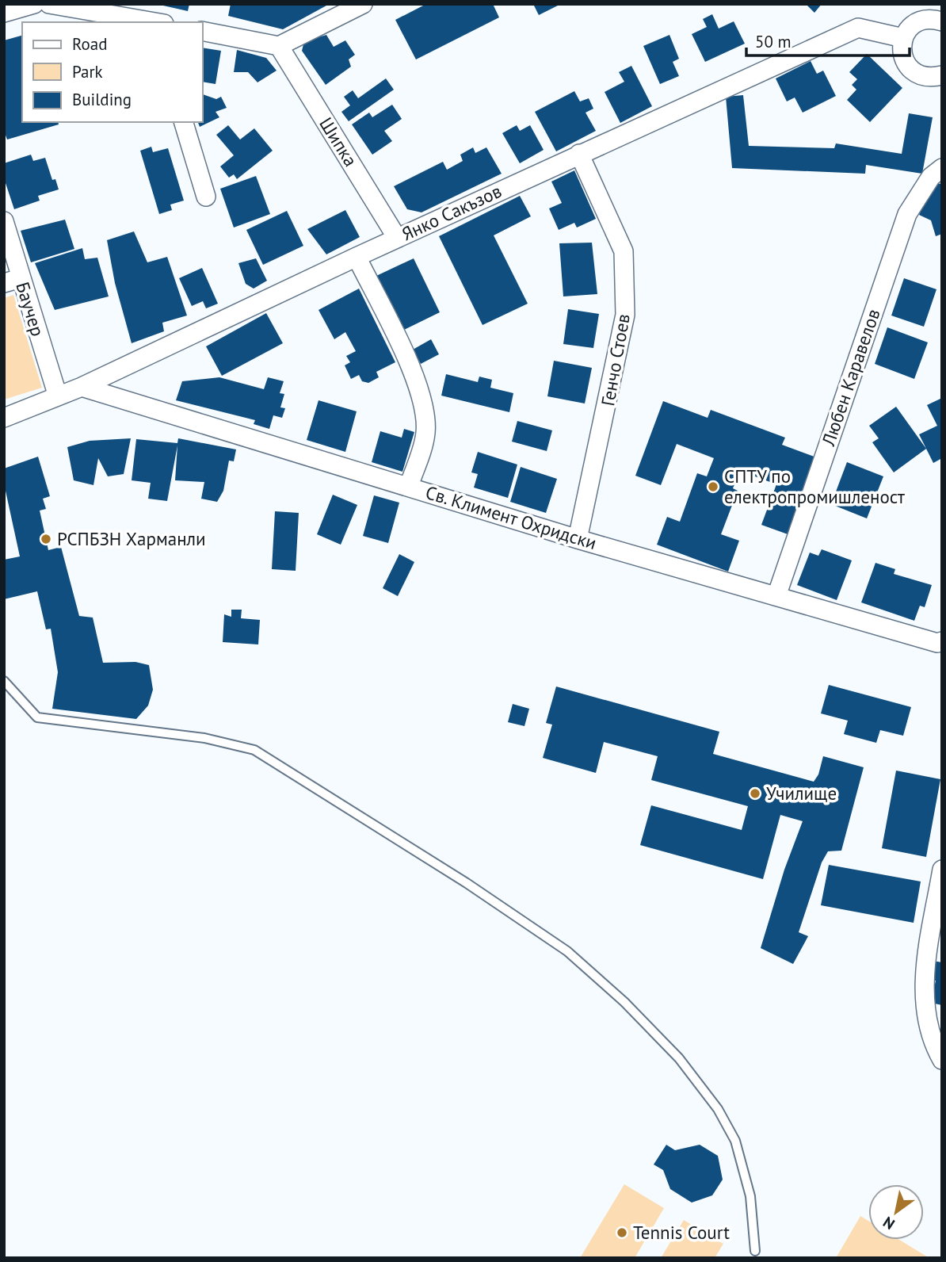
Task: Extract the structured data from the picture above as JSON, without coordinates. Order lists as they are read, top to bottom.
{
  "streets": {
    "street": [
      "Шипка",
      "Янко Сакъзов",
      "Баучер",
      "Генчо Стоев",
      "Любен Каравелов",
      "Св. Климент Охридски"
    ]
  },
  "crossings": [
    ["Шипка", "Янко Сакъзов"],
    ["Янко Сакъзов", "Баучер"],
    ["Янко Сакъзов", "Генчо Стоев"],
    ["Янко Сакъзов", "Св. Климент Охридски"],
    ["Генчо Стоев", "Св. Климент Охридски"],
    ["Любен Каравелов", "Св. Климент Охридски"]
  ],
  "places": [
    "СПТУ по електропромишленост",
    "РСПБЗН Харманли",
    "Училище",
    "Tennis Court"
  ],
  "legend": ["Road", "Park", "Building"],
  "scale_bar": "50 m",
  "north": "bottom left"
}
